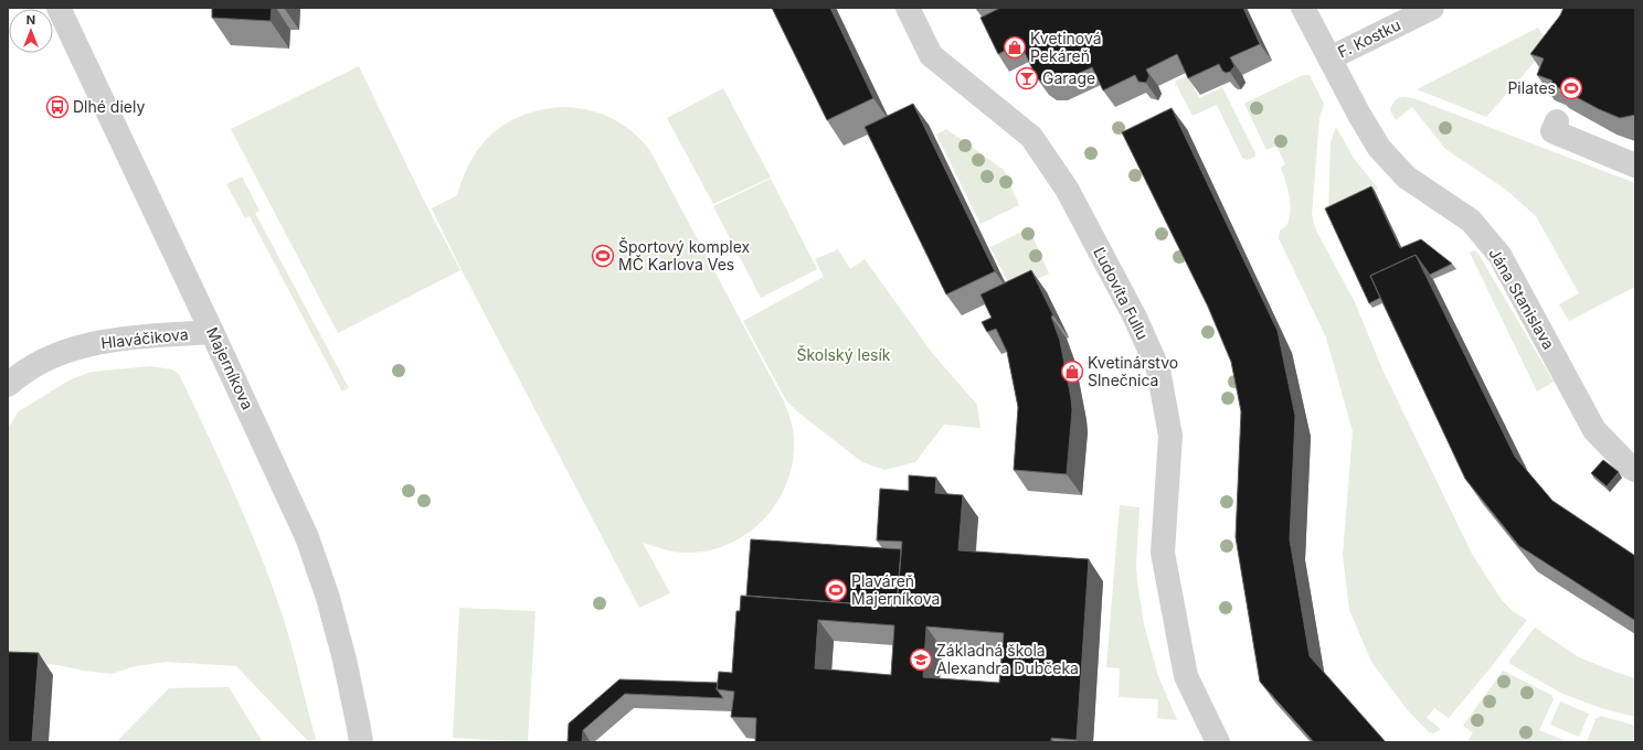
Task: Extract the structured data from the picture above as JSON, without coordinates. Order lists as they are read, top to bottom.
{
  "streets": {
    "street": [
      "F. Kostku",
      "Ľudovíta Fullu",
      "Jána Stanislava",
      "Hlaváčikova",
      "Majerníkova"
    ]
  },
  "crossings": [
    ["F. Kostku", "Jána Stanislava"],
    ["Hlaváčikova", "Majerníkova"]
  ],
  "parks": ["Školský lesík"],
  "places": {
    "shop": ["Kvetinová Pekáreň", "Kvetinárstvo Slnečnica"],
    "bar": ["Garage"],
    "sports": ["Pilates", "Športový komplex MČ Karlova Ves", "Plaváreň Majerníkova"],
    "bus stop": ["Dlhé diely"],
    "school or university": ["Základná škola Alexandra Dubčeka"]
  },
  "north": "top"
}
